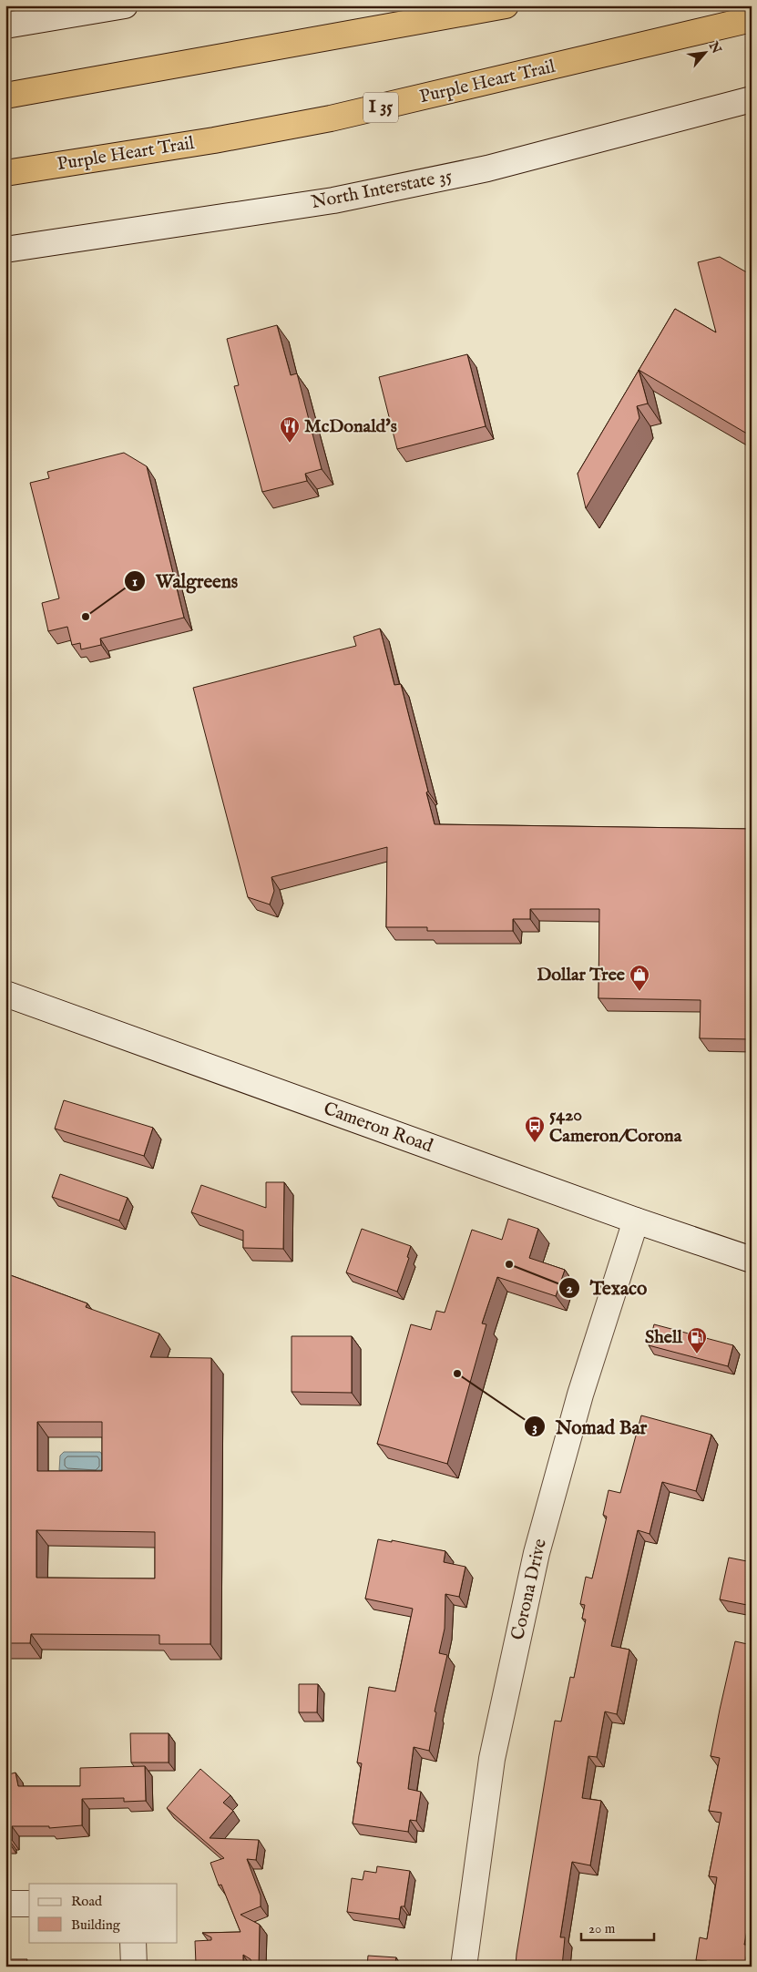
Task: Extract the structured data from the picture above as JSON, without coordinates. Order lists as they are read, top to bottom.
{
  "streets": {
    "highway": ["Purple Heart Trail", "I 35"],
    "main road": ["North Interstate 35", "Cameron Road", "Corona Drive"]
  },
  "crossings": [
    ["Cameron Road", "Corona Drive"]
  ],
  "places": {
    "restaurant": ["McDonald's"],
    "other": ["Walgreens", "Texaco", "Nomad Bar"],
    "shop": ["Dollar Tree"],
    "bus stop": ["5420 Cameron/Corona"],
    "fuel station": ["Shell"]
  },
  "legend": ["Road", "Building"],
  "scale_bar": "20 m",
  "north": "top right"
}
